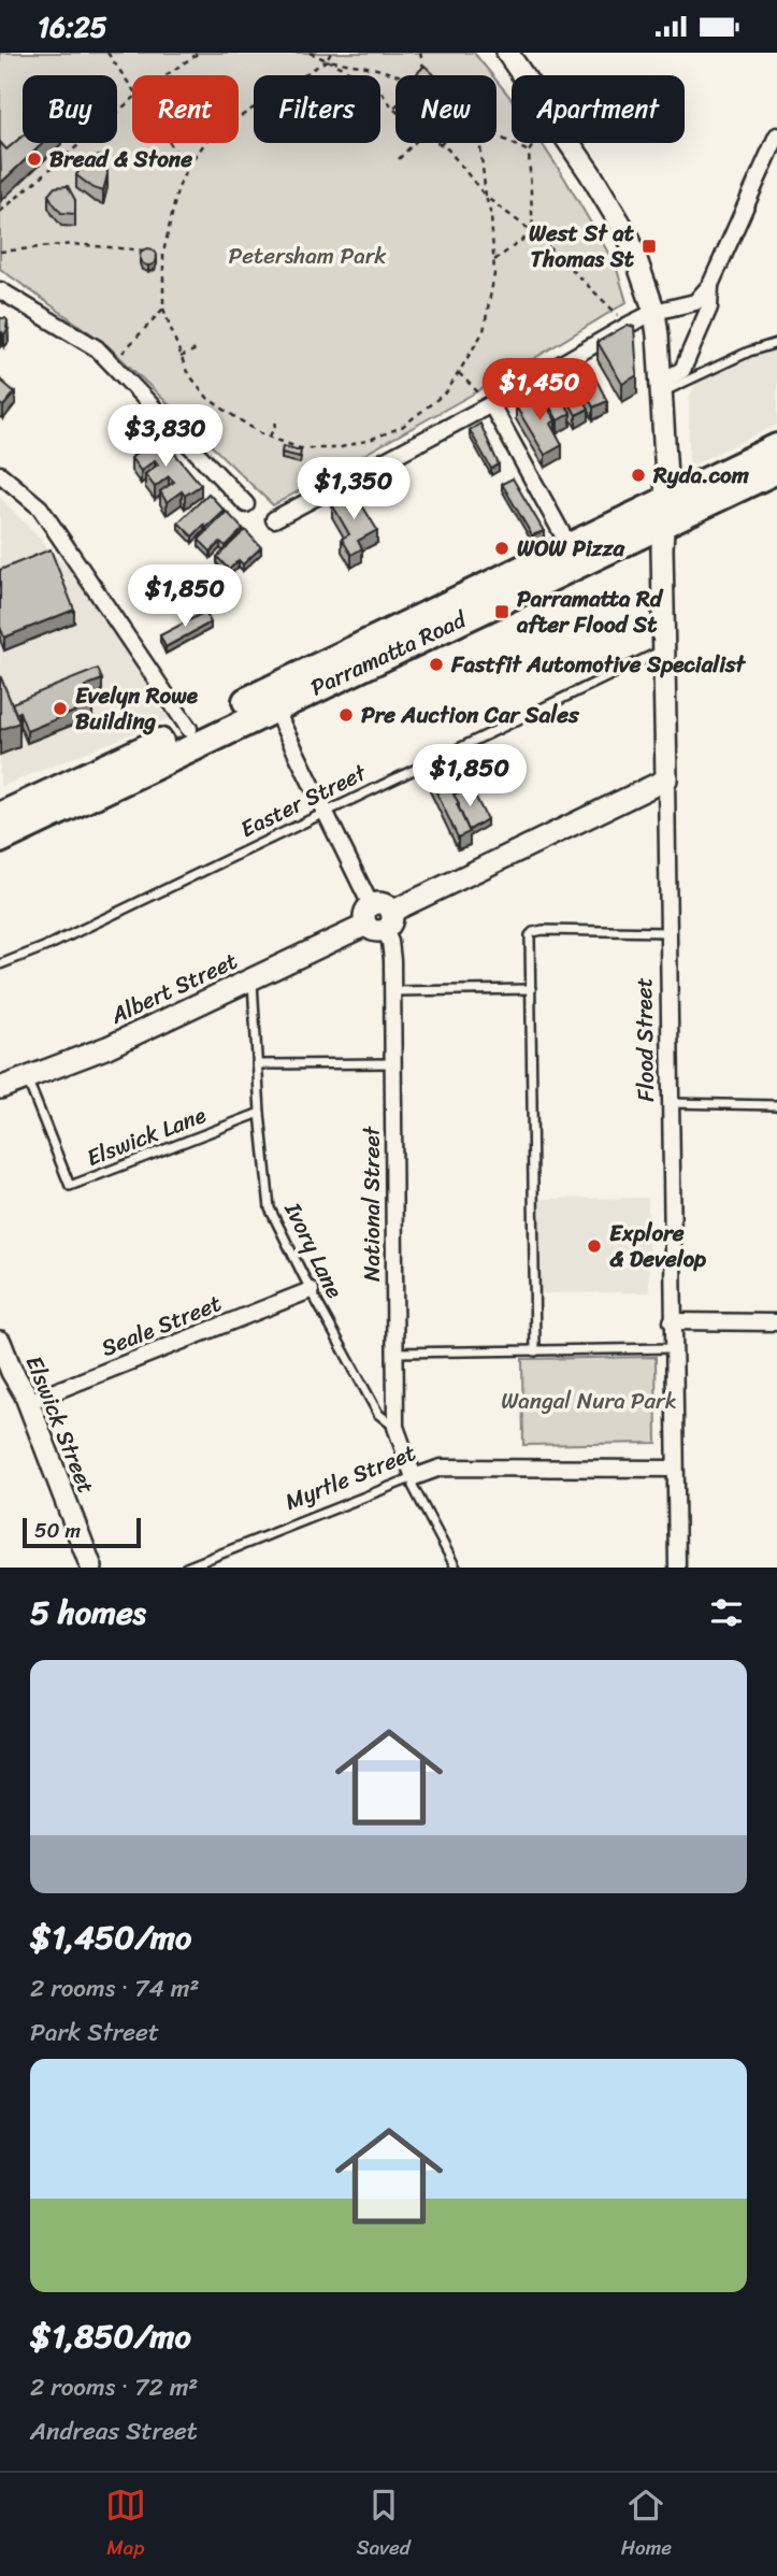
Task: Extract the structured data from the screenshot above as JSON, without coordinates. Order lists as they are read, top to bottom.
{
  "streets": {
    "highway": ["Parramatta Road"],
    "street": [
      "Albert Street",
      "Flood Street",
      "National Street",
      "Seale Street",
      "Elswick Street",
      "Myrtle Street"
    ],
    "lane": ["Easter Street", "Elswick Lane", "Ivory Lane"]
  },
  "crossings": [
    ["Parramatta Road", "Flood Street"],
    ["Parramatta Road", "National Street"],
    ["Easter Street", "Flood Street"],
    ["Easter Street", "National Street"],
    ["Albert Street", "Flood Street"],
    ["Albert Street", "Elswick Lane"],
    ["Albert Street", "National Street"],
    ["Albert Street", "Ivory Lane"],
    ["Flood Street", "Myrtle Street"],
    ["Elswick Lane", "Ivory Lane"],
    ["National Street", "Ivory Lane"],
    ["National Street", "Myrtle Street"],
    ["Ivory Lane", "Seale Street"],
    ["Seale Street", "Elswick Street"]
  ],
  "parks": ["Petersham Park", "Wangal Nura Park"],
  "places": {
    "other": [
      "Bread & Stone",
      "Ryda.com",
      "WOW Pizza",
      "Fastfit Automotive Specialist",
      "Evelyn Rowe Building",
      "Pre Auction Car Sales",
      "Explore & Develop"
    ],
    "transit": ["West St at Thomas St", "Parramatta Rd after Flood St"]
  },
  "scale_bar": "50 m",
  "page": {
    "status": "16:25",
    "chip": [
      "Buy",
      "Rent",
      "Filters",
      "New",
      "Apartment"
    ],
    "price": [
      "$1,450",
      "$3,830",
      "$1,350",
      "$1,850",
      "$1,850"
    ],
    "scale": "50 m",
    "heading": "5 homes",
    "list": [
      {
        "name": "$1,450/mo",
        "note": "2 rooms · 74 m² · Park Street"
      },
      {
        "name": "$1,850/mo",
        "note": "2 rooms · 72 m² · Andreas Street"
      }
    ],
    "tabs": ["Map", "Saved", "Home"]
  }
}
